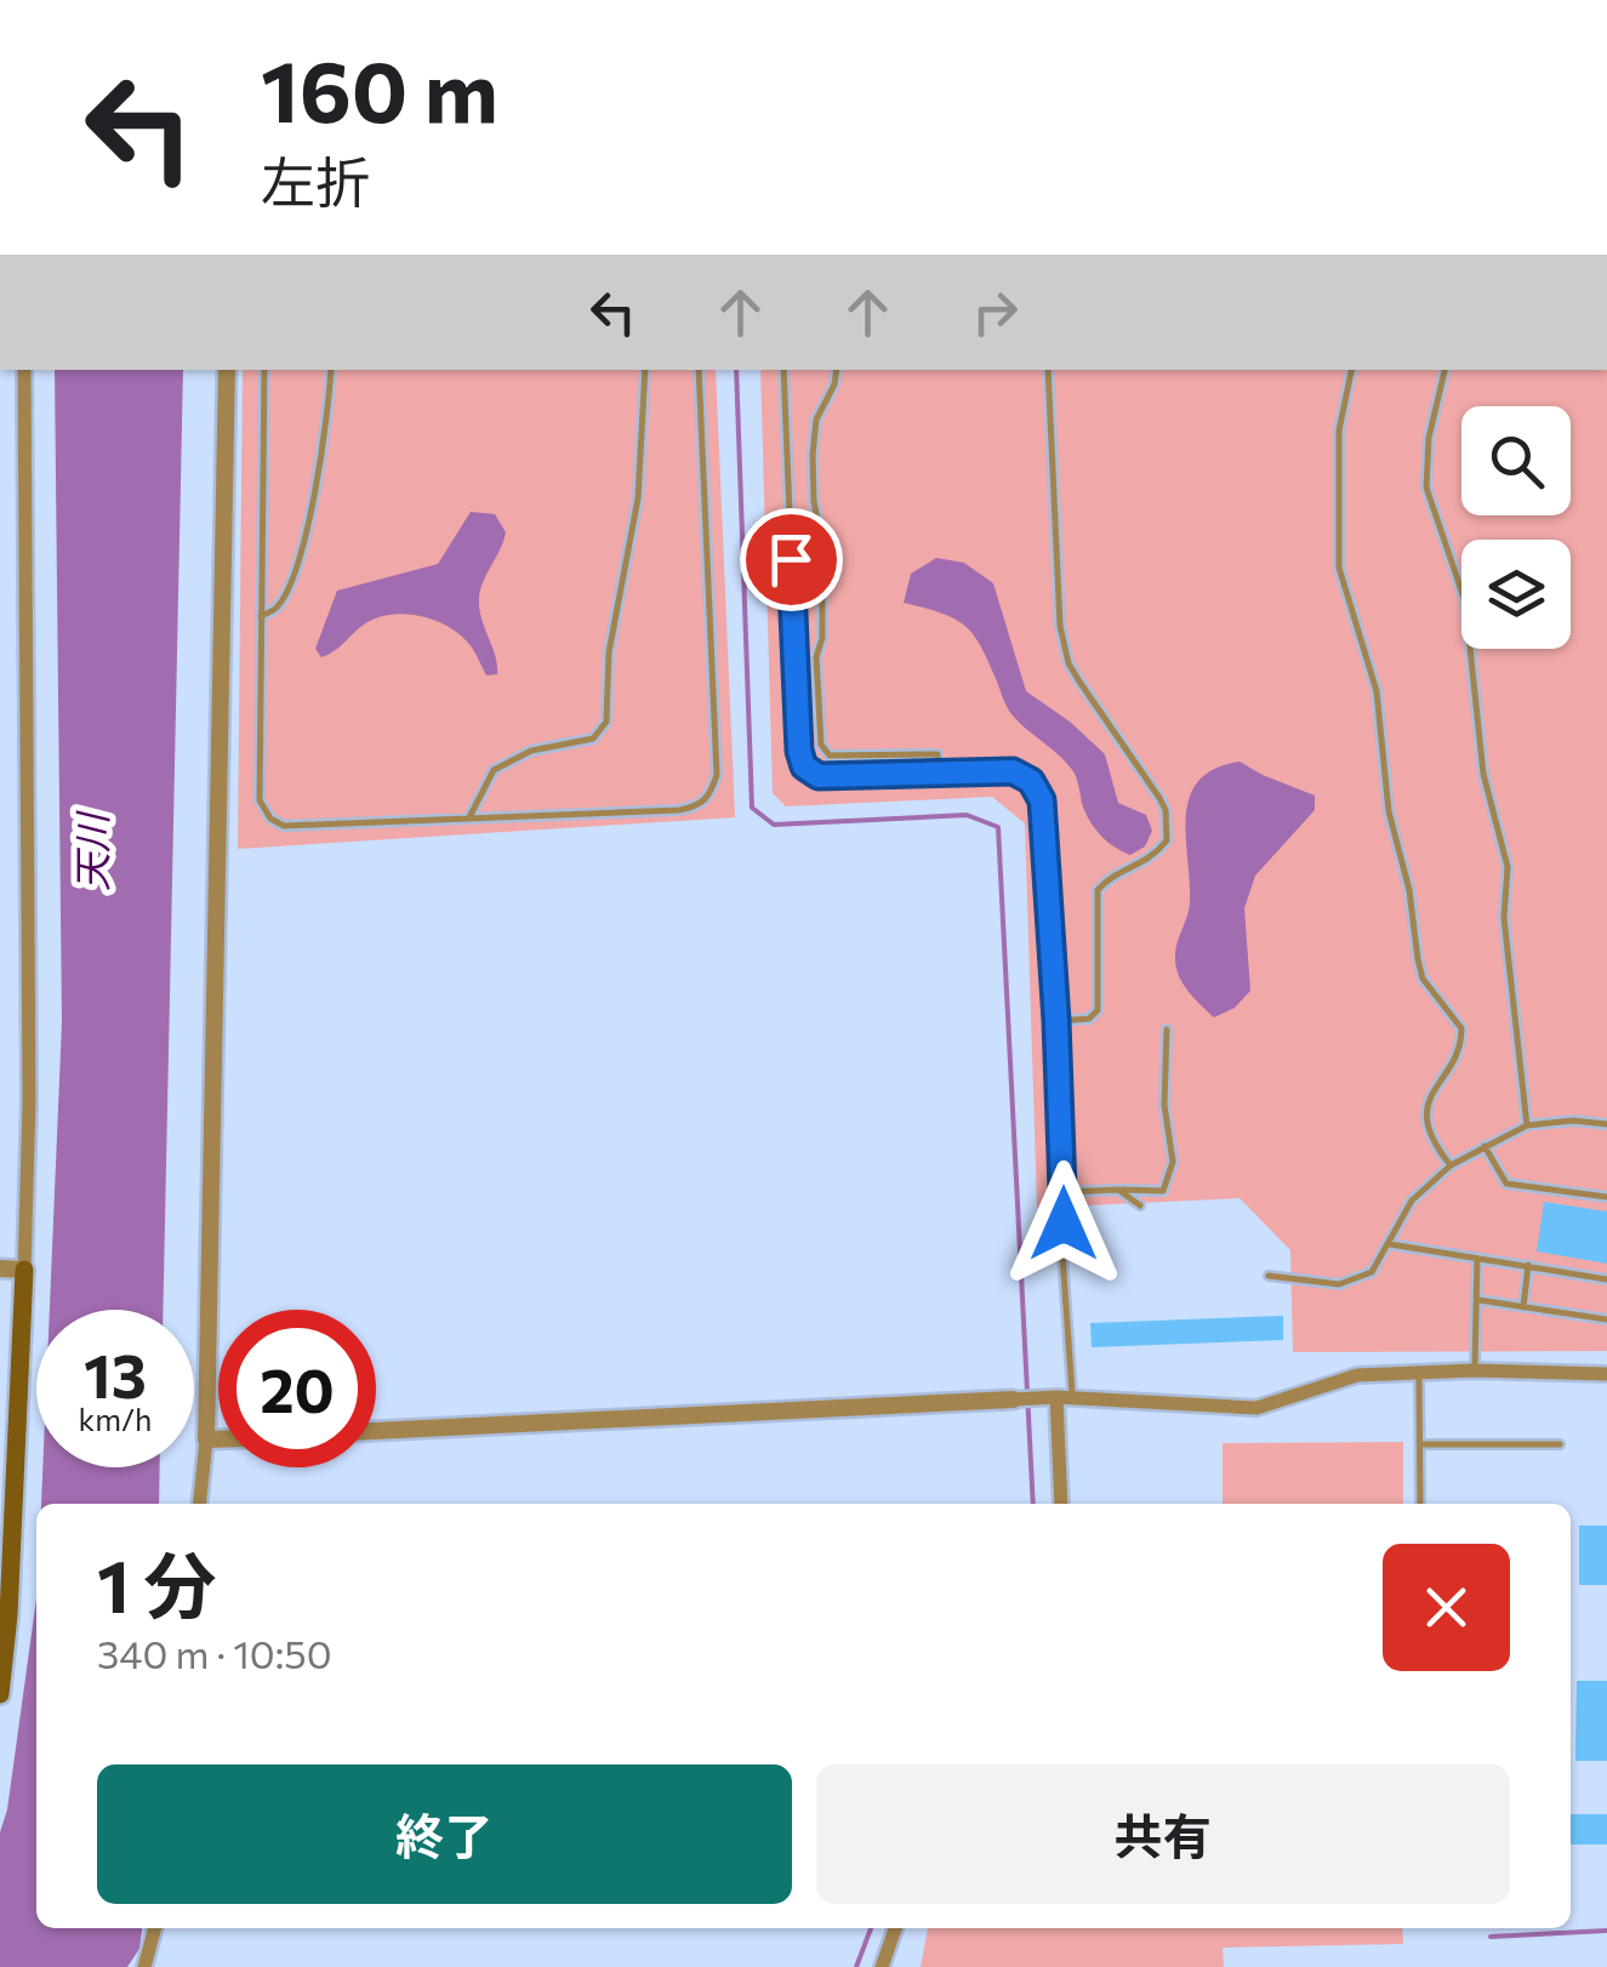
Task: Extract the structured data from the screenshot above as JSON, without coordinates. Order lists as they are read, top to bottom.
{
  "water": ["天川"],
  "page": {
    "turn": ["160 m", "左折"],
    "speed": "13 km/h",
    "limit": "20",
    "heading": ["1 分", "340 m · 10:50"],
    "buttons": ["終了", "共有"]
  }
}
